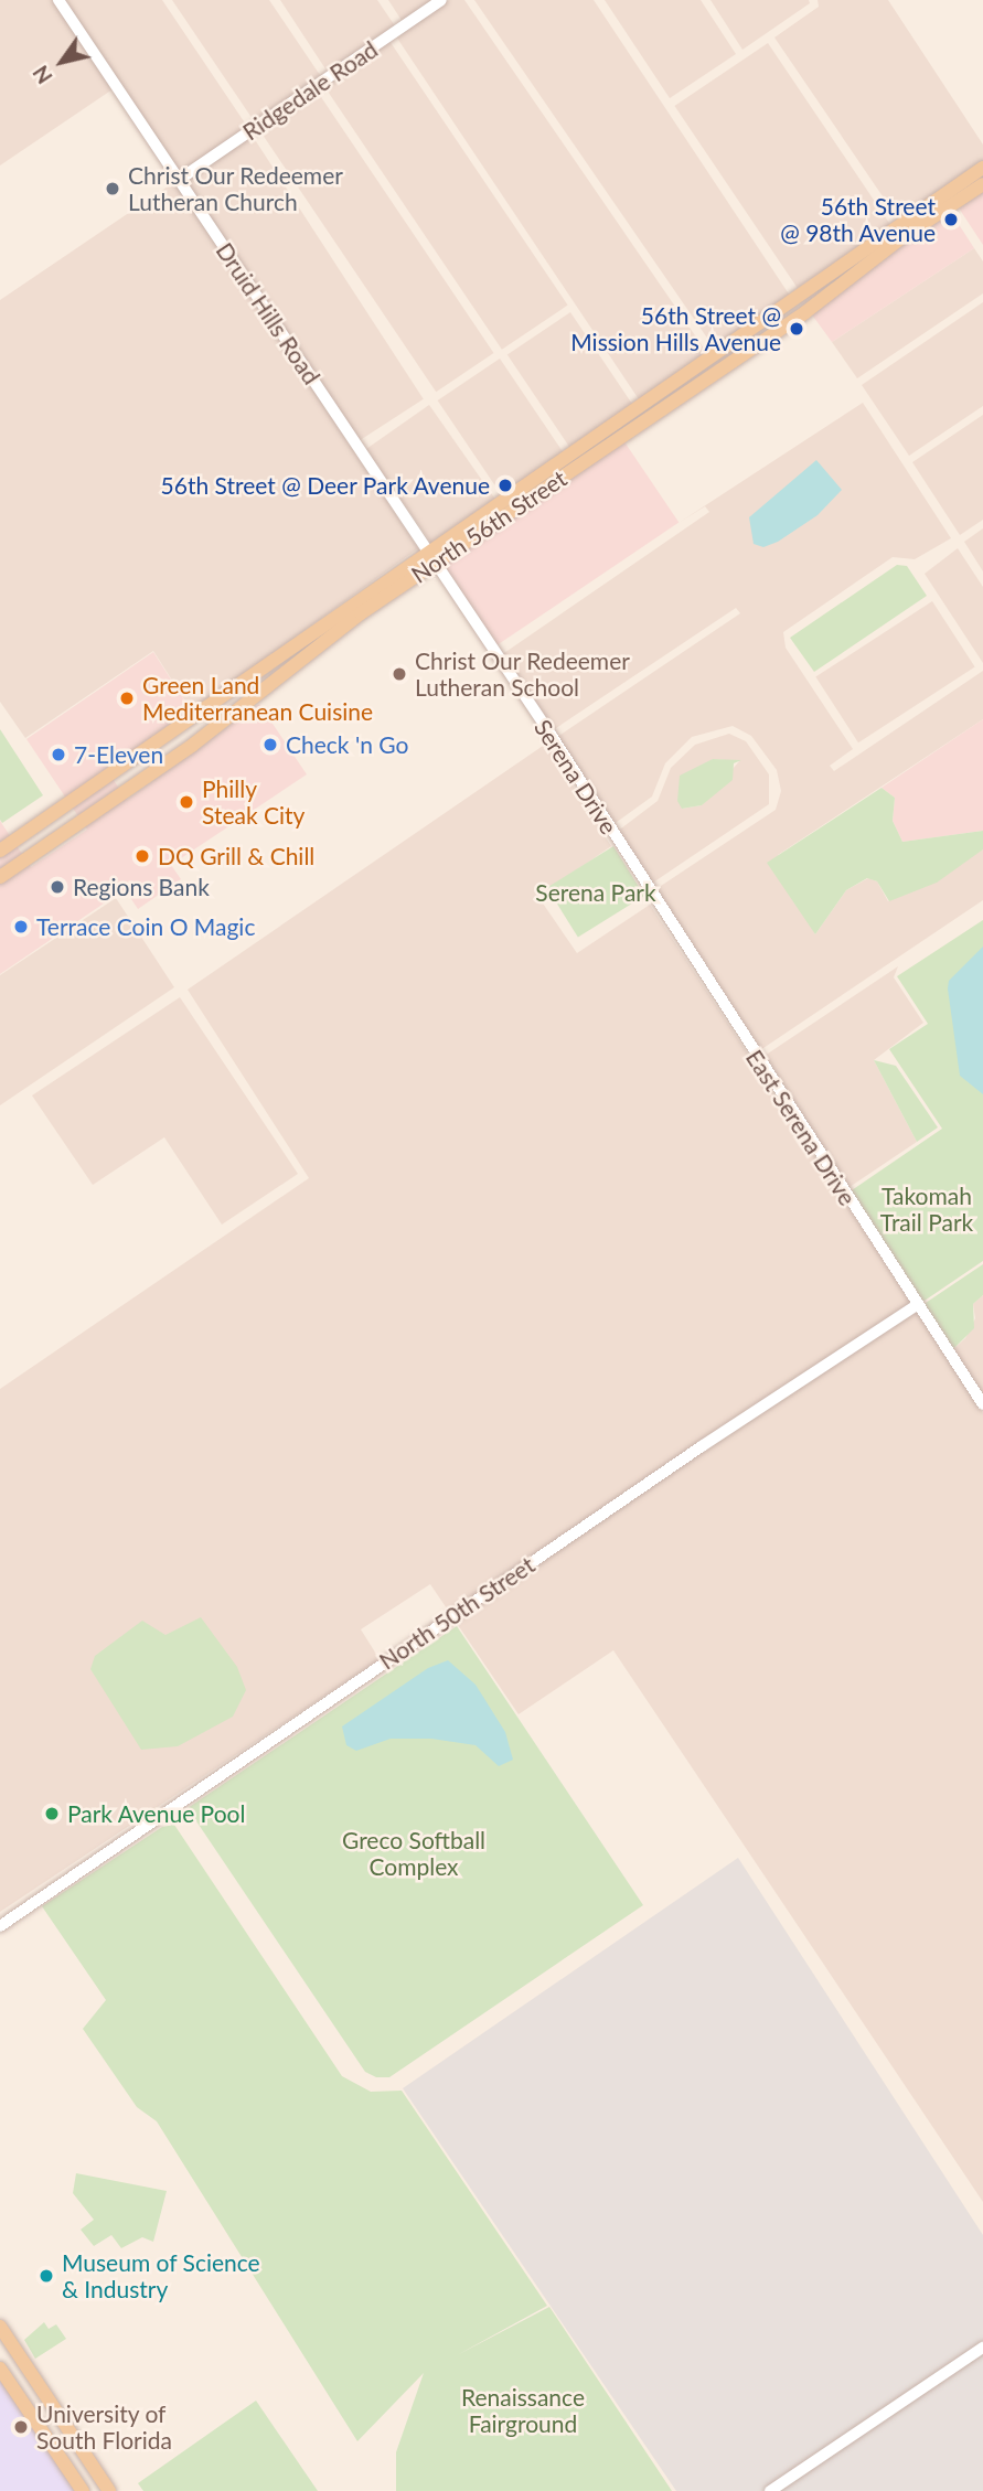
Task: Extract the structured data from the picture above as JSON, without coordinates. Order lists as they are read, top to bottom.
{
  "streets": {
    "main road": ["North 56th Street"],
    "street": [
      "Ridgedale Road",
      "Druid Hills Road",
      "Serena Drive",
      "East Serena Drive",
      "North 50th Street"
    ]
  },
  "crossings": [
    ["Ridgedale Road", "Druid Hills Road"],
    ["Druid Hills Road", "North 56th Street"],
    ["Druid Hills Road", "Serena Drive"],
    ["North 56th Street", "Serena Drive"],
    ["Serena Drive", "East Serena Drive"],
    ["East Serena Drive", "North 50th Street"]
  ],
  "parks": [
    "Serena Park",
    "Takomah Trail Park",
    "Greco Softball Complex",
    "Renaissance Fairground"
  ],
  "places": [
    "Christ Our Redeemer Lutheran Church",
    "56th Street @ 98th Avenue",
    "56th Street @ Mission Hills Avenue",
    "56th Street @ Deer Park Avenue",
    "Christ Our Redeemer Lutheran School",
    "Green Land Mediterranean Cuisine",
    "Check 'n Go",
    "7-Eleven",
    "Philly Steak City",
    "DQ Grill & Chill",
    "Regions Bank",
    "Terrace Coin O Magic",
    "Park Avenue Pool",
    "Museum of Science & Industry",
    "University of South Florida"
  ],
  "north": "bottom left"
}
